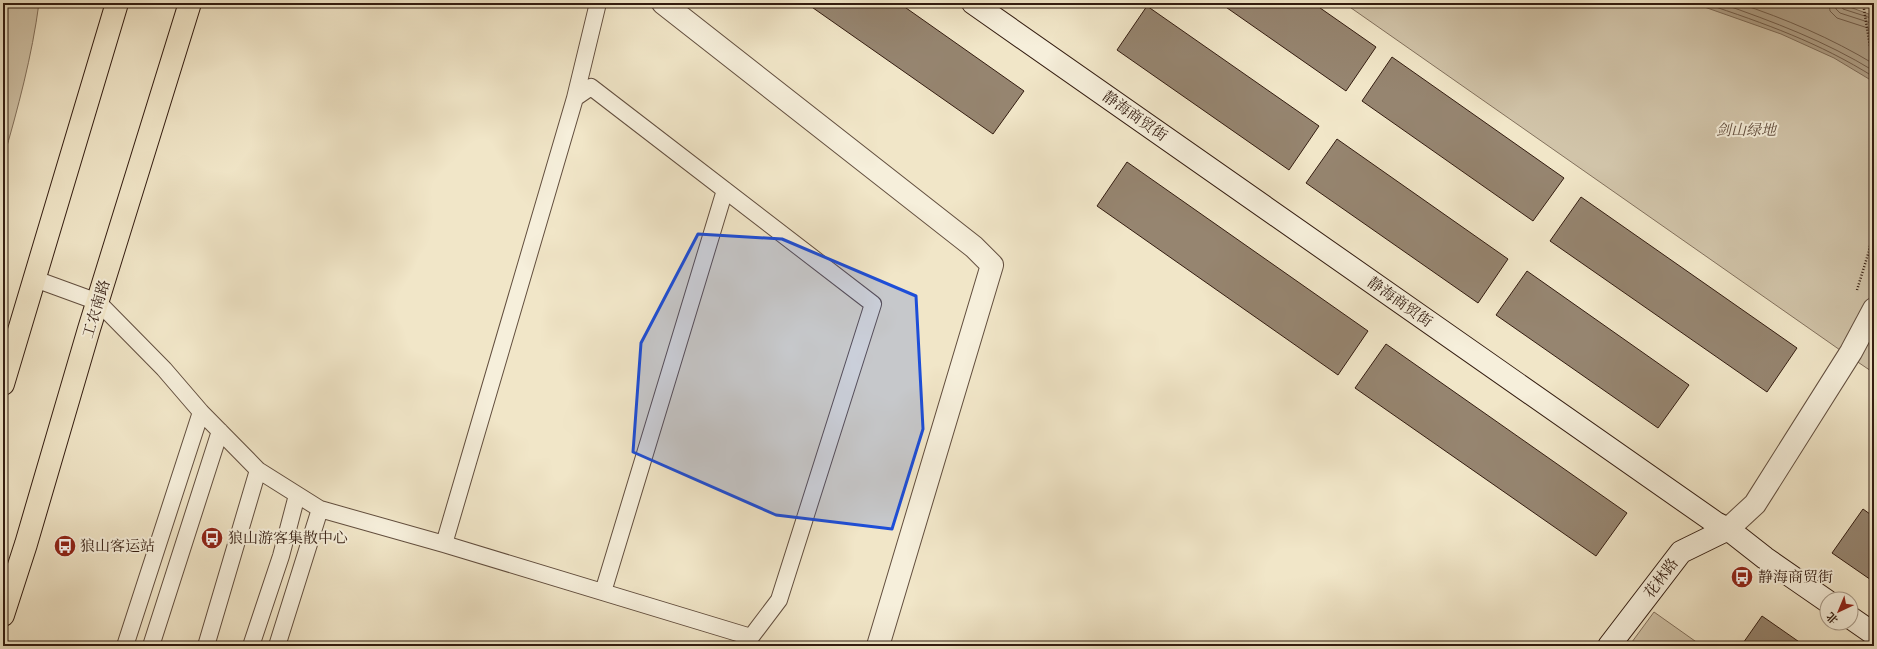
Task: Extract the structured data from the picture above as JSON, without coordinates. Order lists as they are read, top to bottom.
{
  "streets": {
    "main road": ["工农南路"],
    "street": ["静海商贸街", "花林路"]
  },
  "crossings": [
    ["静海商贸街", "花林路"]
  ],
  "parks": ["剑山绿地"],
  "places": {
    "bus stop": ["狼山游客集散中心", "狼山客运站", "静海商贸街"]
  },
  "north": "bottom left"
}
